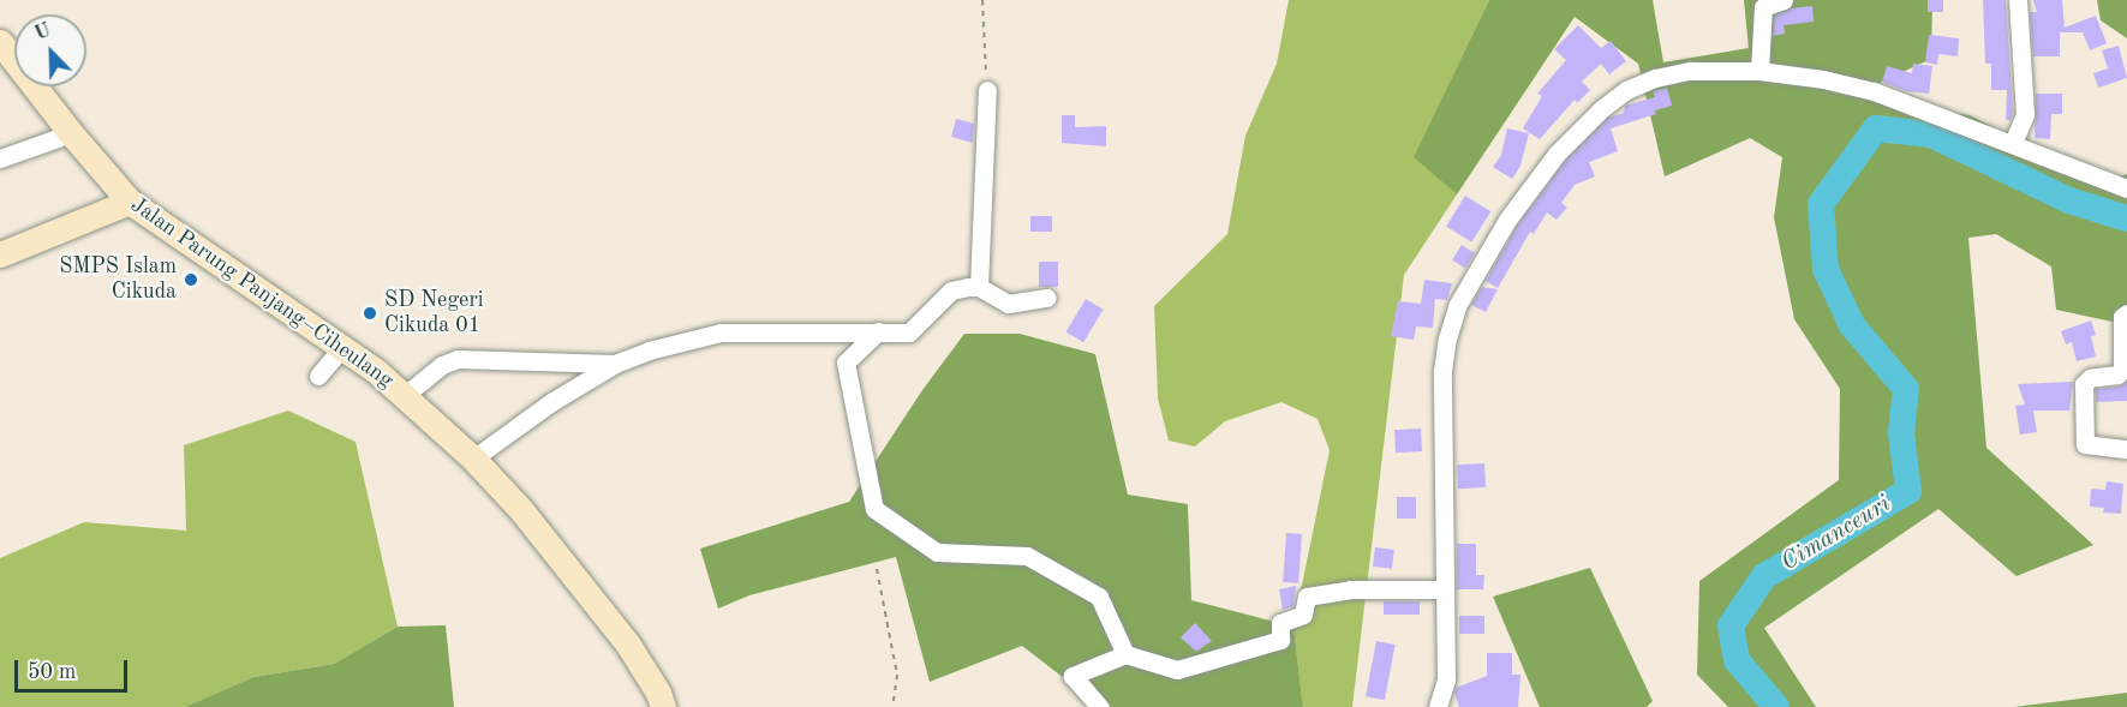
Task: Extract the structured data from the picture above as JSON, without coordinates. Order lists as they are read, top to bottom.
{
  "streets": {
    "street": ["Jalan Parung Panjang–Ciheulang"]
  },
  "water": ["Cimanceuri"],
  "places": ["SMPS Islam Cikuda", "SD Negeri Cikuda 01"],
  "scale_bar": "50 m",
  "north": "top left"
}
